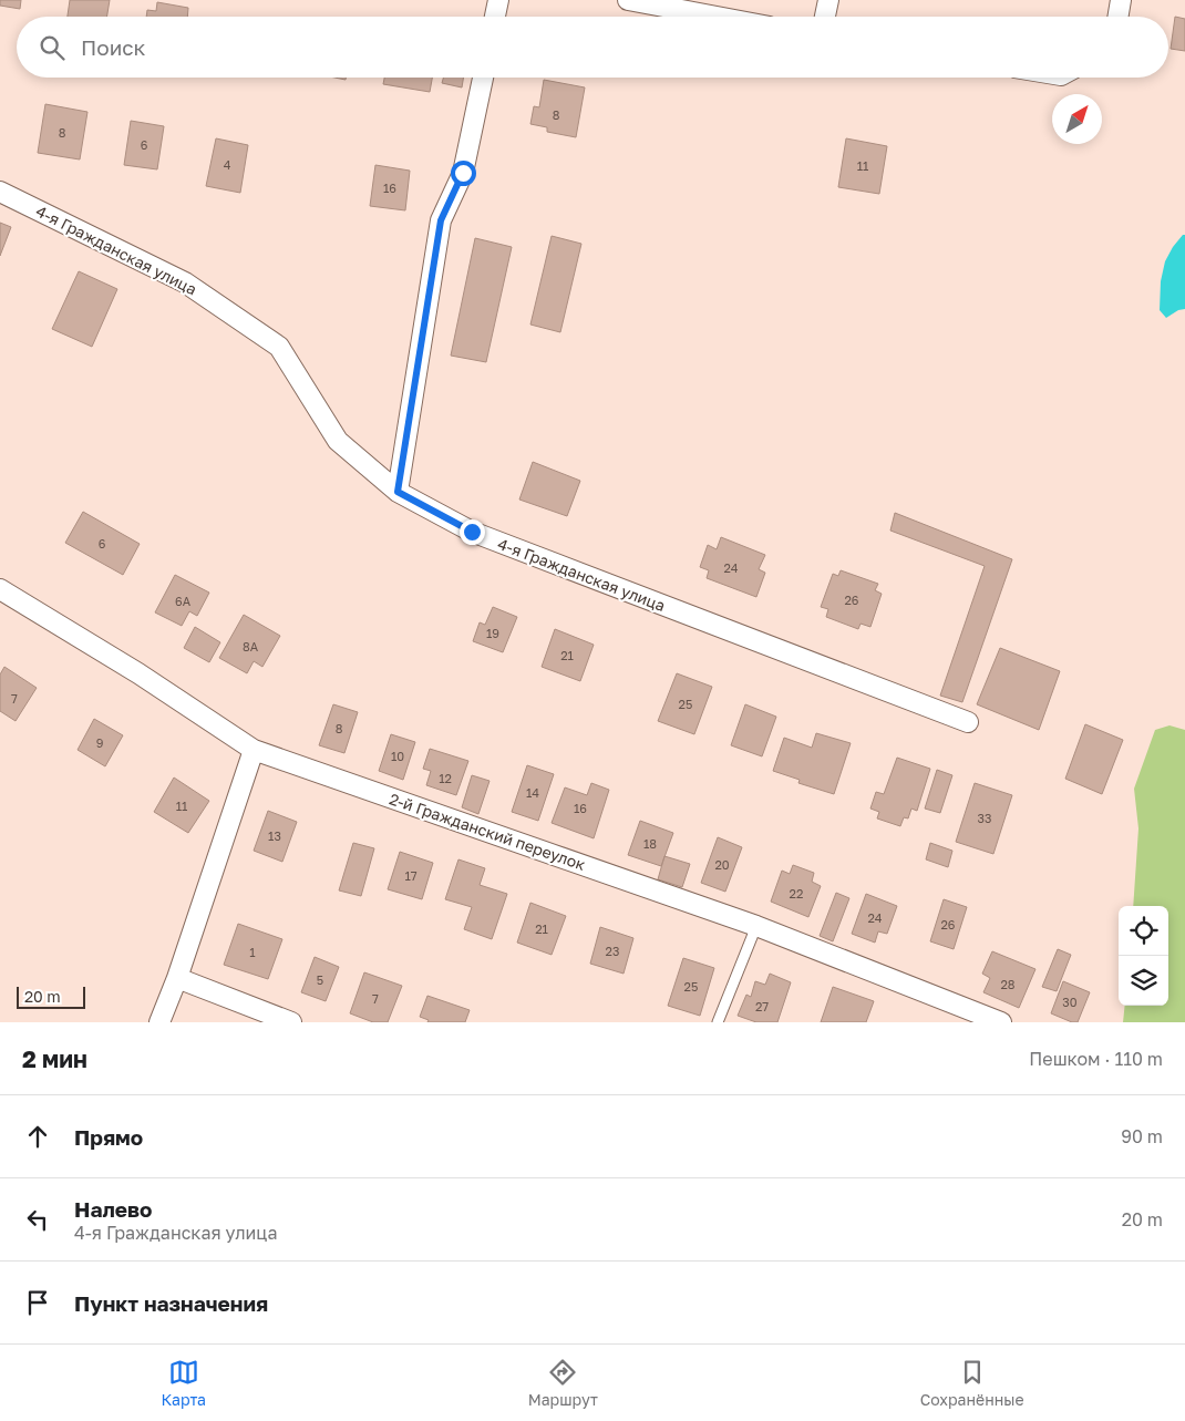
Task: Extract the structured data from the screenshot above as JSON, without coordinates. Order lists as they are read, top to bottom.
{
  "streets": {
    "street": ["4-я Гражданская улица", "2-й Гражданский переулок"]
  },
  "house_numbers": [
    "8",
    "8",
    "6",
    "4",
    "11",
    "16",
    "6",
    "24",
    "26",
    "6А",
    "19",
    "8А",
    "21",
    "7",
    "25",
    "8",
    "9",
    "10",
    "12",
    "14",
    "11",
    "16",
    "33",
    "13",
    "18",
    "20",
    "17",
    "22",
    "24",
    "26",
    "21",
    "23",
    "1",
    "5",
    "28",
    "25",
    "7",
    "30",
    "27"
  ],
  "scale_bar": "20 m",
  "north": "top right",
  "page": {
    "search": "Поиск",
    "scale": "20 m",
    "heading": ["2 мин", "Пешком · 110 m"],
    "list": [
      ["Прямо", "90 m"],
      ["Налево", "4-я Гражданская улица", "20 m"],
      "Пункт назначения"
    ],
    "nav": ["Карта", "Маршрут", "Сохранённые"]
  }
}
